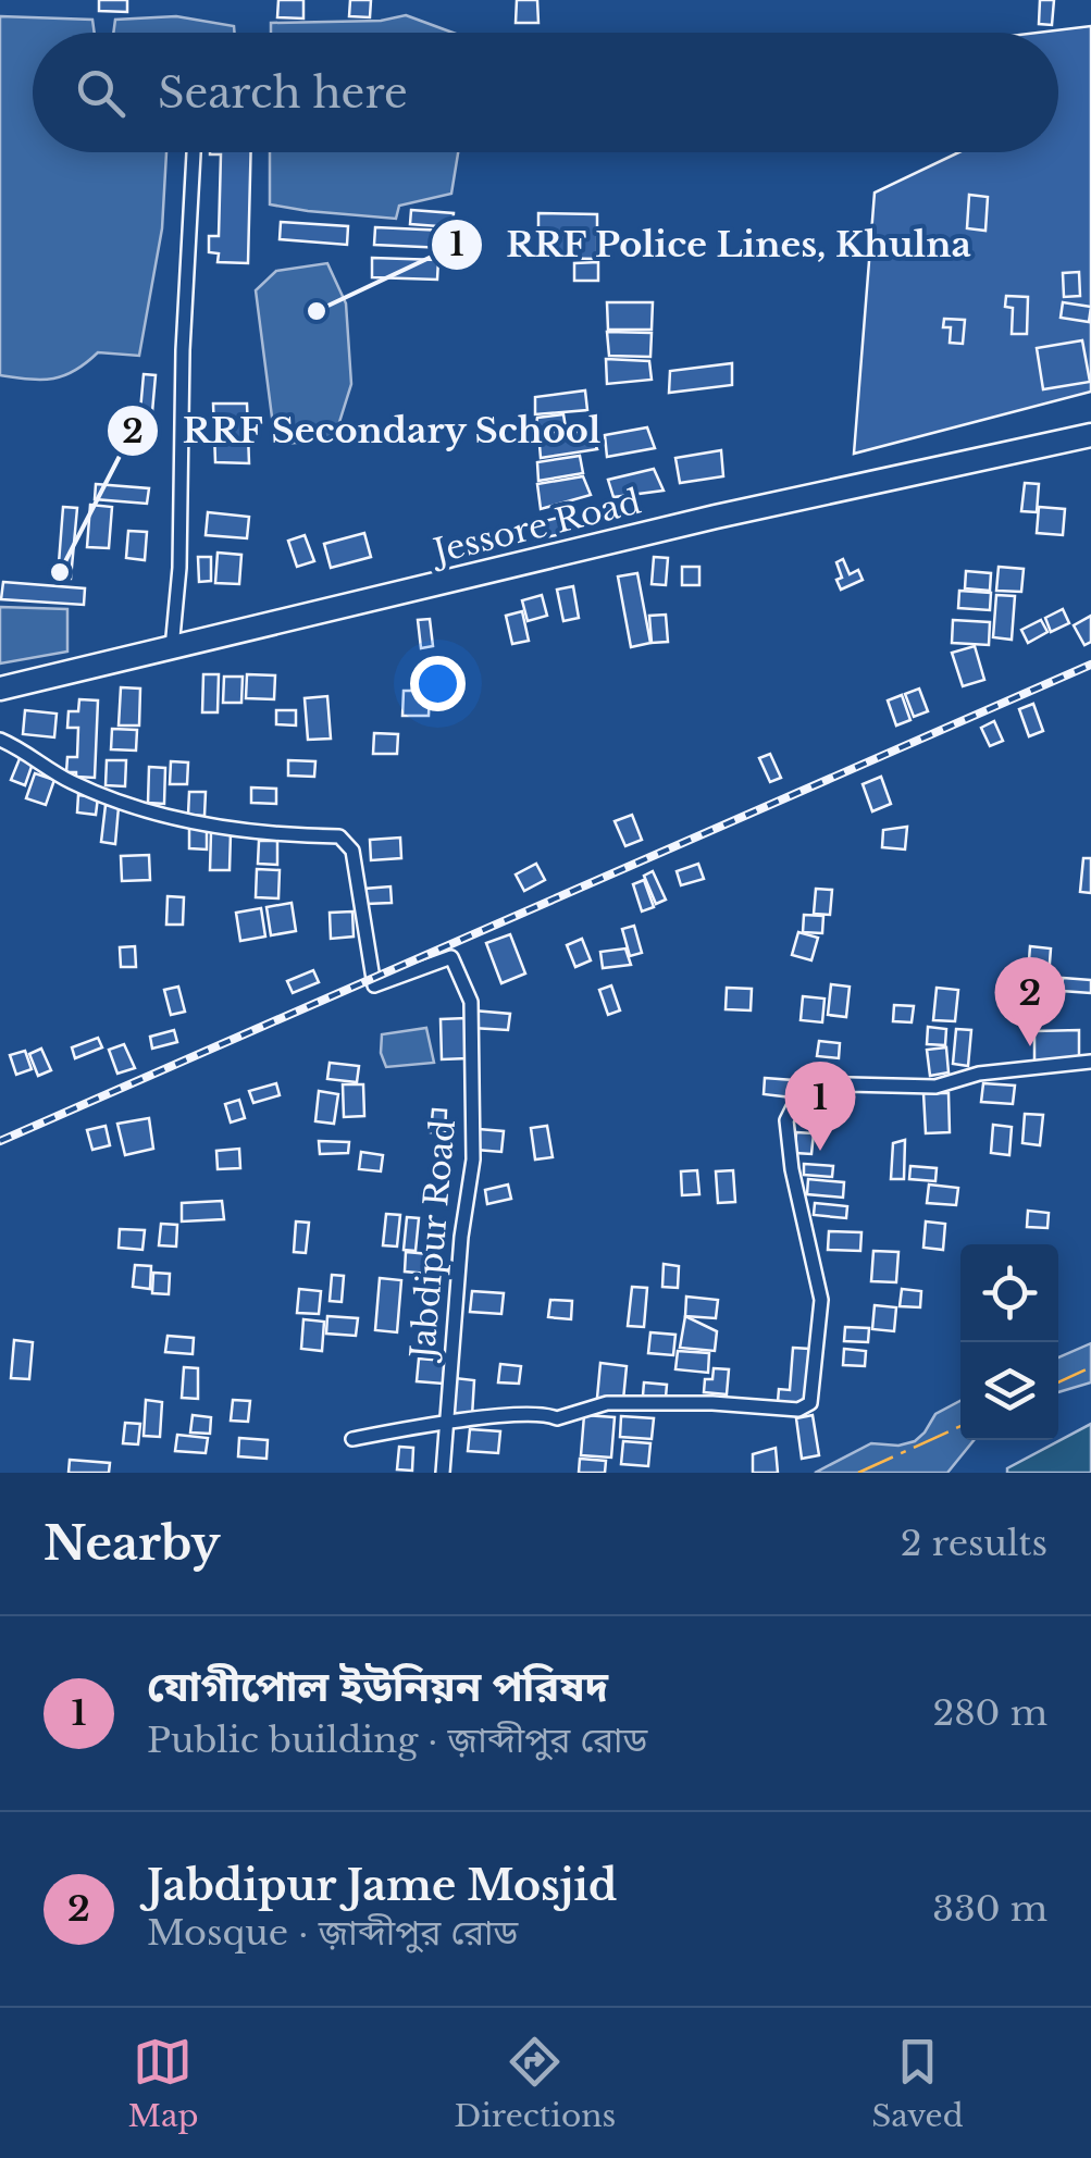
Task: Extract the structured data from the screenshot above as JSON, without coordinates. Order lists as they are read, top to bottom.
{
  "streets": {
    "highway": ["Jessore Road"],
    "street": ["Jabdipur Road"]
  },
  "places": ["RRF Police Lines, Khulna", "RRF Secondary School"],
  "page": {
    "search": "Search here",
    "pins": ["2", "1"],
    "heading": ["Nearby", "2 results"],
    "list": [
      {
        "mark": "1",
        "name": "যোগীপোল ইউনিয়ন পরিষদ",
        "note": "Public building · জ়াব্দীপুর রোড",
        "value": "280 m"
      },
      {
        "mark": "2",
        "name": "Jabdipur Jame Mosjid",
        "note": "Mosque · জ়াব্দীপুর রোড",
        "value": "330 m"
      }
    ],
    "nav": ["Map", "Directions", "Saved"]
  }
}
